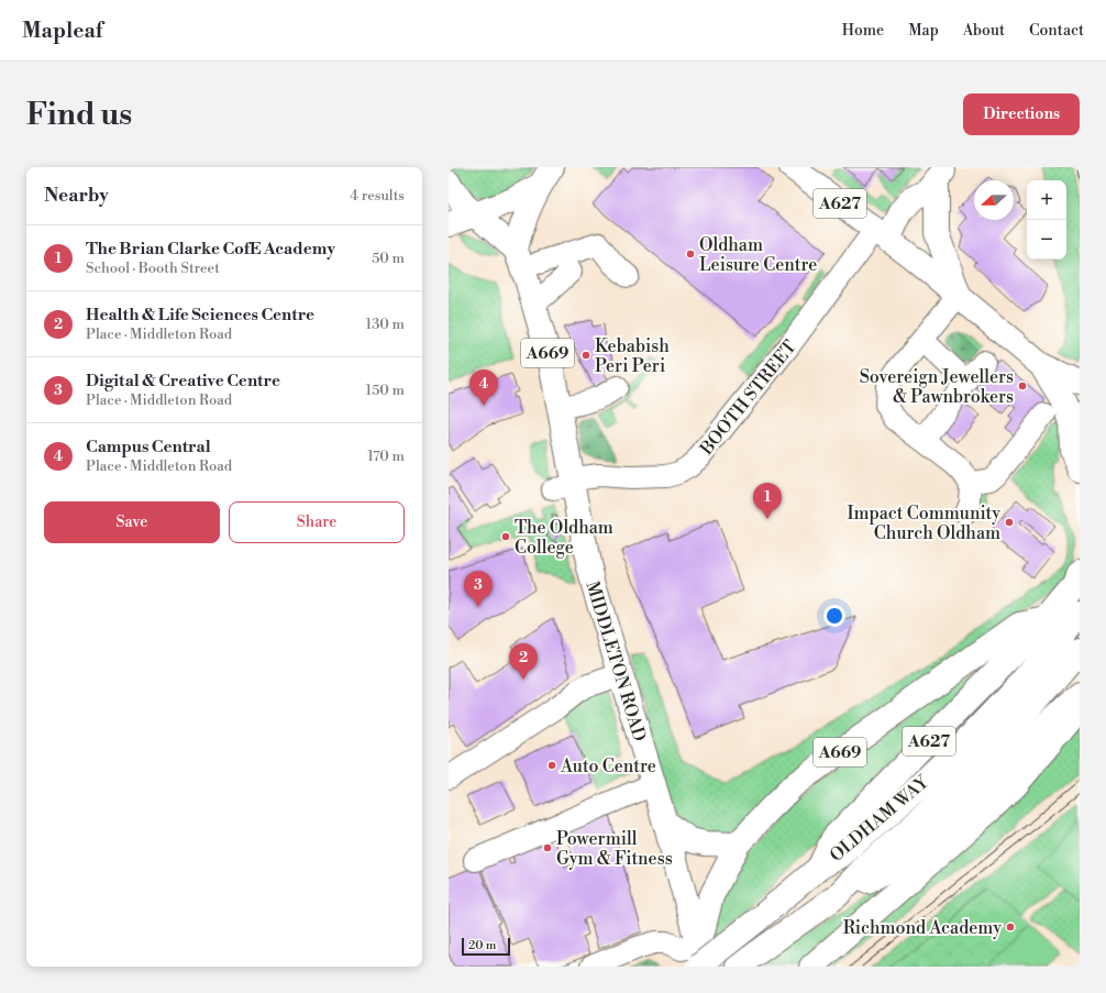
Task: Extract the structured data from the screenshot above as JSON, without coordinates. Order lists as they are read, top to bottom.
{
  "streets": {
    "main road": [
      "A627",
      "A669",
      "MIDDLETON ROAD",
      "OLDHAM WAY"
    ],
    "street": ["BOOTH STREET"]
  },
  "crossings": [
    ["A627", "A669"],
    ["A627", "BOOTH STREET"],
    ["A627", "OLDHAM WAY"],
    ["A669", "MIDDLETON ROAD"],
    ["A669", "OLDHAM WAY"],
    ["BOOTH STREET", "MIDDLETON ROAD"],
    ["MIDDLETON ROAD", "OLDHAM WAY"]
  ],
  "places": [
    "Oldham Leisure Centre",
    "Kebabish Peri Peri",
    "Sovereign Jewellers & Pawnbrokers",
    "Impact Community Church Oldham",
    "The Oldham College",
    "Auto Centre",
    "Powermill Gym & Fitness",
    "Richmond Academy"
  ],
  "scale_bar": "20 m",
  "north": "left",
  "page": {
    "header": "Mapleaf",
    "nav": [
      "Home",
      "Map",
      "About",
      "Contact"
    ],
    "buttons": [
      "Directions",
      ["Save", "Share"]
    ],
    "title": "Find us",
    "heading": ["Nearby", "4 results"],
    "map_buttons": ["+", "−"],
    "list": [
      {
        "mark": "1",
        "name": "The Brian Clarke CofE Academy",
        "note": "School · Booth Street",
        "value": "50 m"
      },
      {
        "mark": "2",
        "name": "Health & Life Sciences Centre",
        "note": "Place · Middleton Road",
        "value": "130 m"
      },
      {
        "mark": "3",
        "name": "Digital & Creative Centre",
        "note": "Place · Middleton Road",
        "value": "150 m"
      },
      {
        "mark": "4",
        "name": "Campus Central",
        "note": "Place · Middleton Road",
        "value": "170 m"
      }
    ],
    "pins": [
      "4",
      "1",
      "3",
      "2"
    ],
    "scale": "20 m"
  }
}
